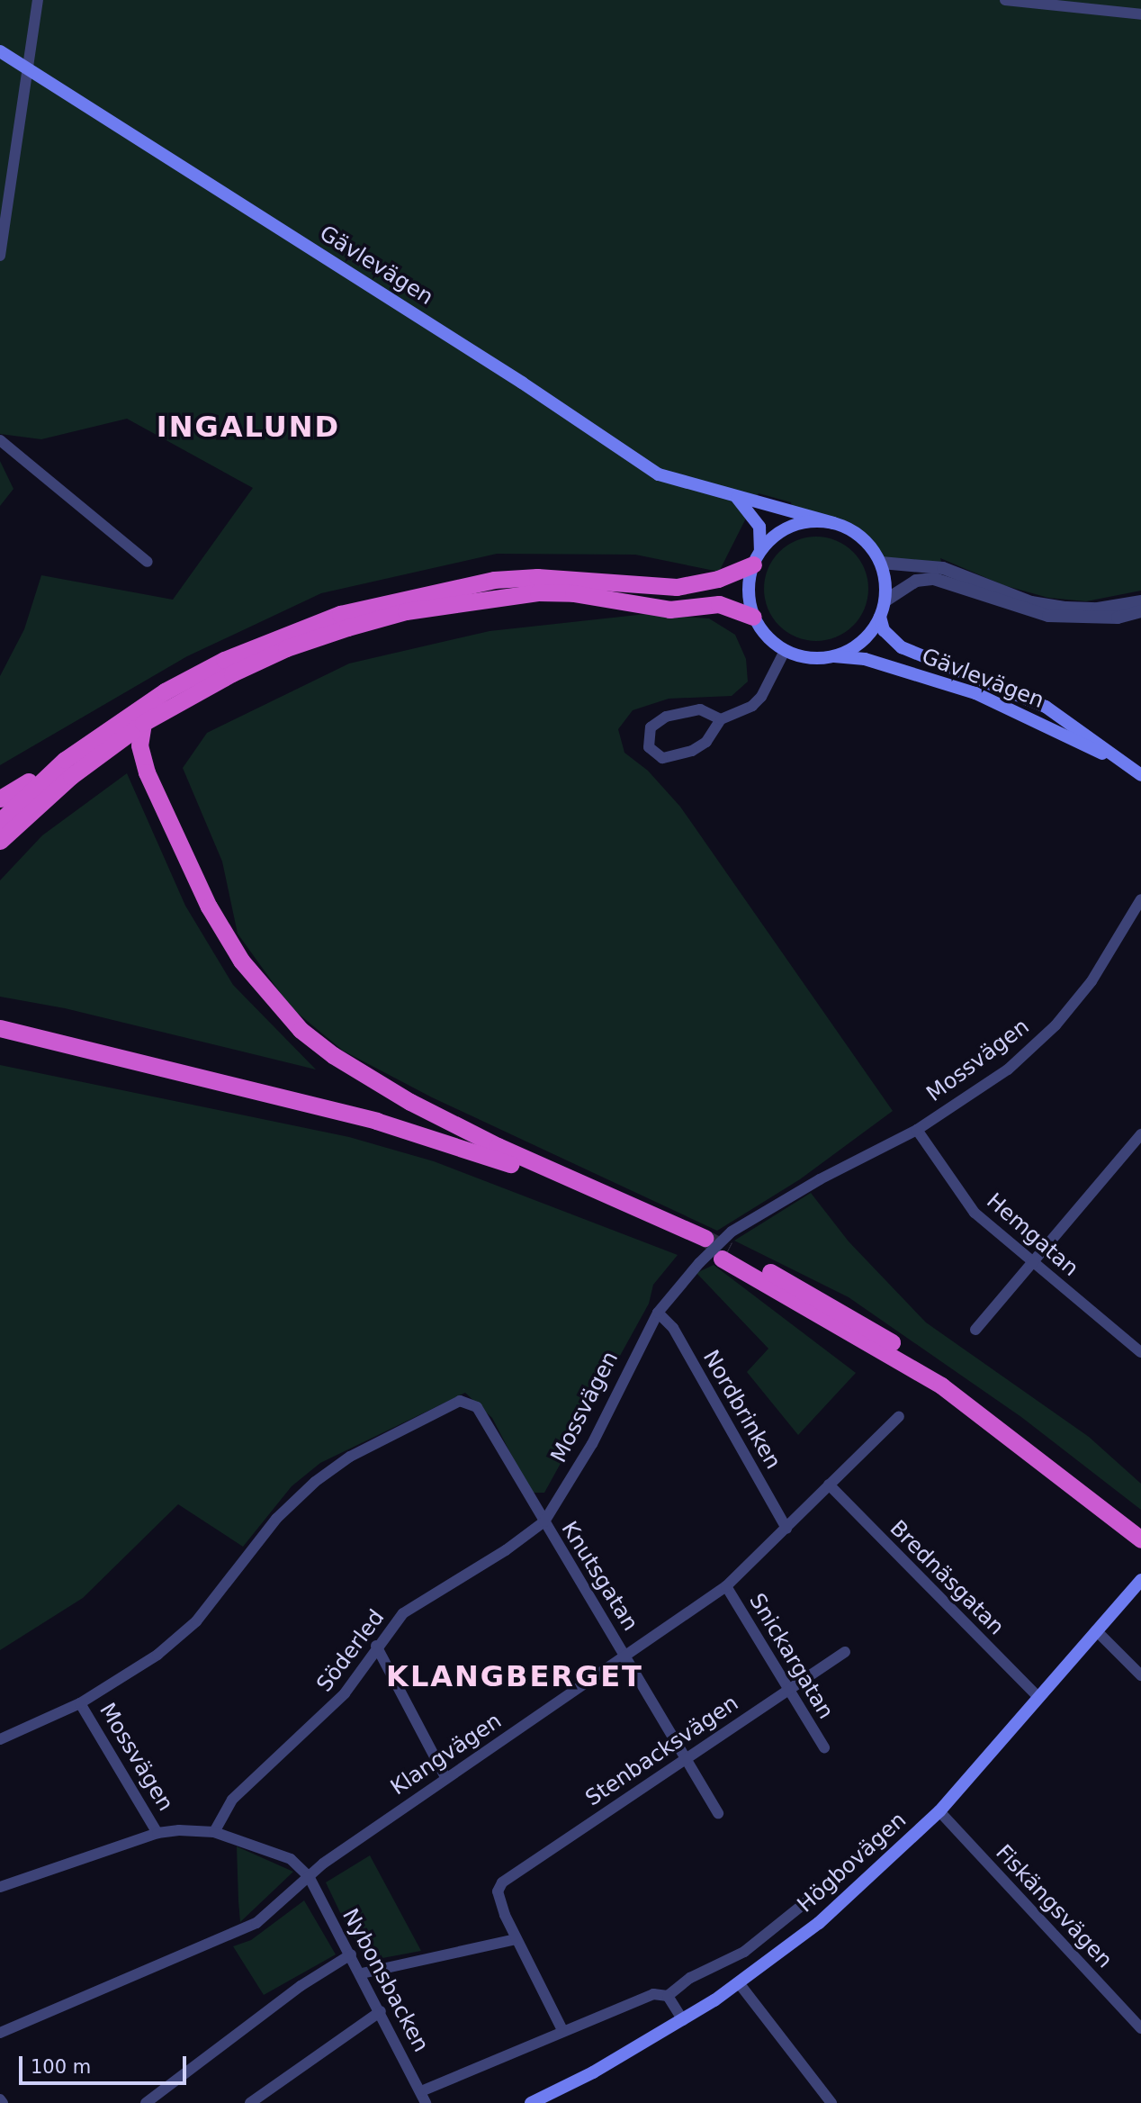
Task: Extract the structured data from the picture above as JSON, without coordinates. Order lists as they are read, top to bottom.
{
  "streets": {
    "main road": ["Gävlevägen", "Högbovägen"],
    "street": [
      "Mossvägen",
      "Hemgatan",
      "Nordbrinken",
      "Knutsgatan",
      "Brednäsgatan",
      "Söderled",
      "Snickargatan",
      "Stenbacksvägen",
      "Klangvägen",
      "Fiskängsvägen",
      "Nybonsbacken"
    ]
  },
  "crossings": [
    ["Mossvägen", "Hemgatan"],
    ["Mossvägen", "Nordbrinken"],
    ["Mossvägen", "Knutsgatan"],
    ["Mossvägen", "Söderled"],
    ["Nordbrinken", "Klangvägen"],
    ["Knutsgatan", "Söderled"],
    ["Knutsgatan", "Stenbacksvägen"],
    ["Knutsgatan", "Klangvägen"],
    ["Brednäsgatan", "Klangvägen"],
    ["Brednäsgatan", "Högbovägen"],
    ["Snickargatan", "Stenbacksvägen"],
    ["Snickargatan", "Klangvägen"],
    ["Klangvägen", "Nybonsbacken"],
    ["Högbovägen", "Fiskängsvägen"]
  ],
  "districts": ["INGALUND", "KLANGBERGET"],
  "scale_bar": "100 m"
}
